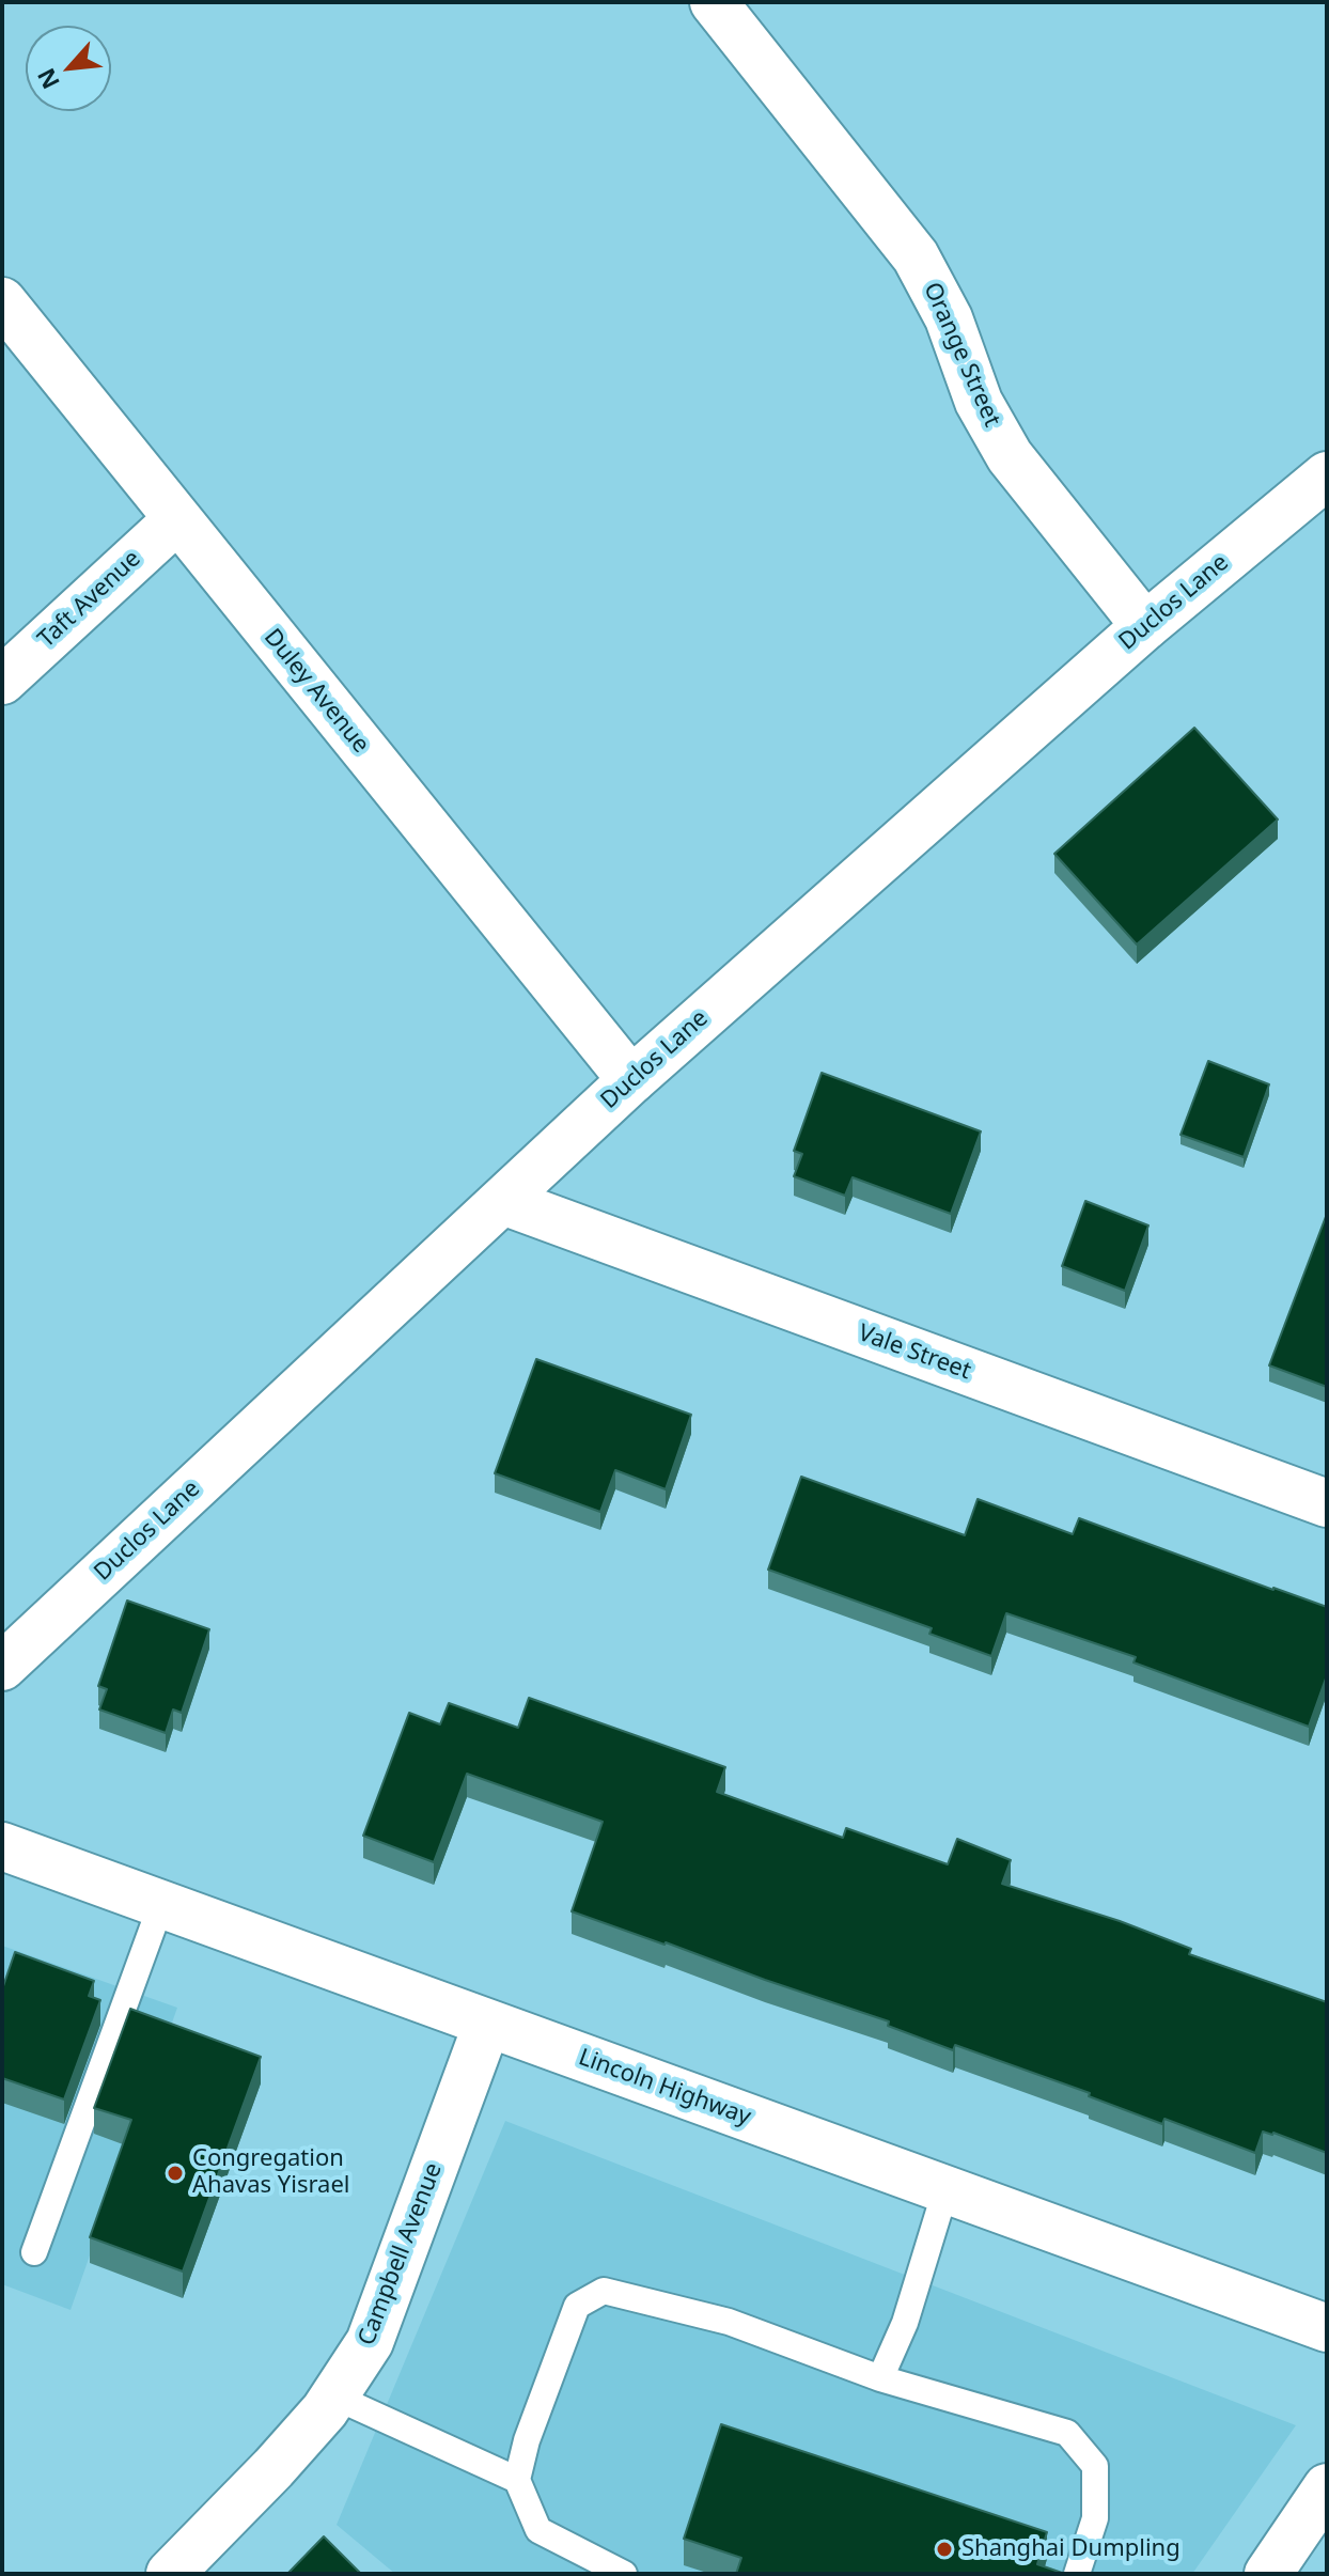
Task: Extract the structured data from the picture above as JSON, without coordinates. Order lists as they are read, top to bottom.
{
  "streets": {
    "street": [
      "Orange Street",
      "Taft Avenue",
      "Duclos Lane",
      "Duley Avenue",
      "Vale Street",
      "Lincoln Highway",
      "Campbell Avenue"
    ]
  },
  "crossings": [
    ["Orange Street", "Duclos Lane"],
    ["Taft Avenue", "Duley Avenue"],
    ["Duclos Lane", "Duley Avenue"],
    ["Duclos Lane", "Vale Street"],
    ["Lincoln Highway", "Campbell Avenue"]
  ],
  "places": ["Congregation Ahavas Yisrael", "Shanghai Dumpling"],
  "north": "bottom left"
}
